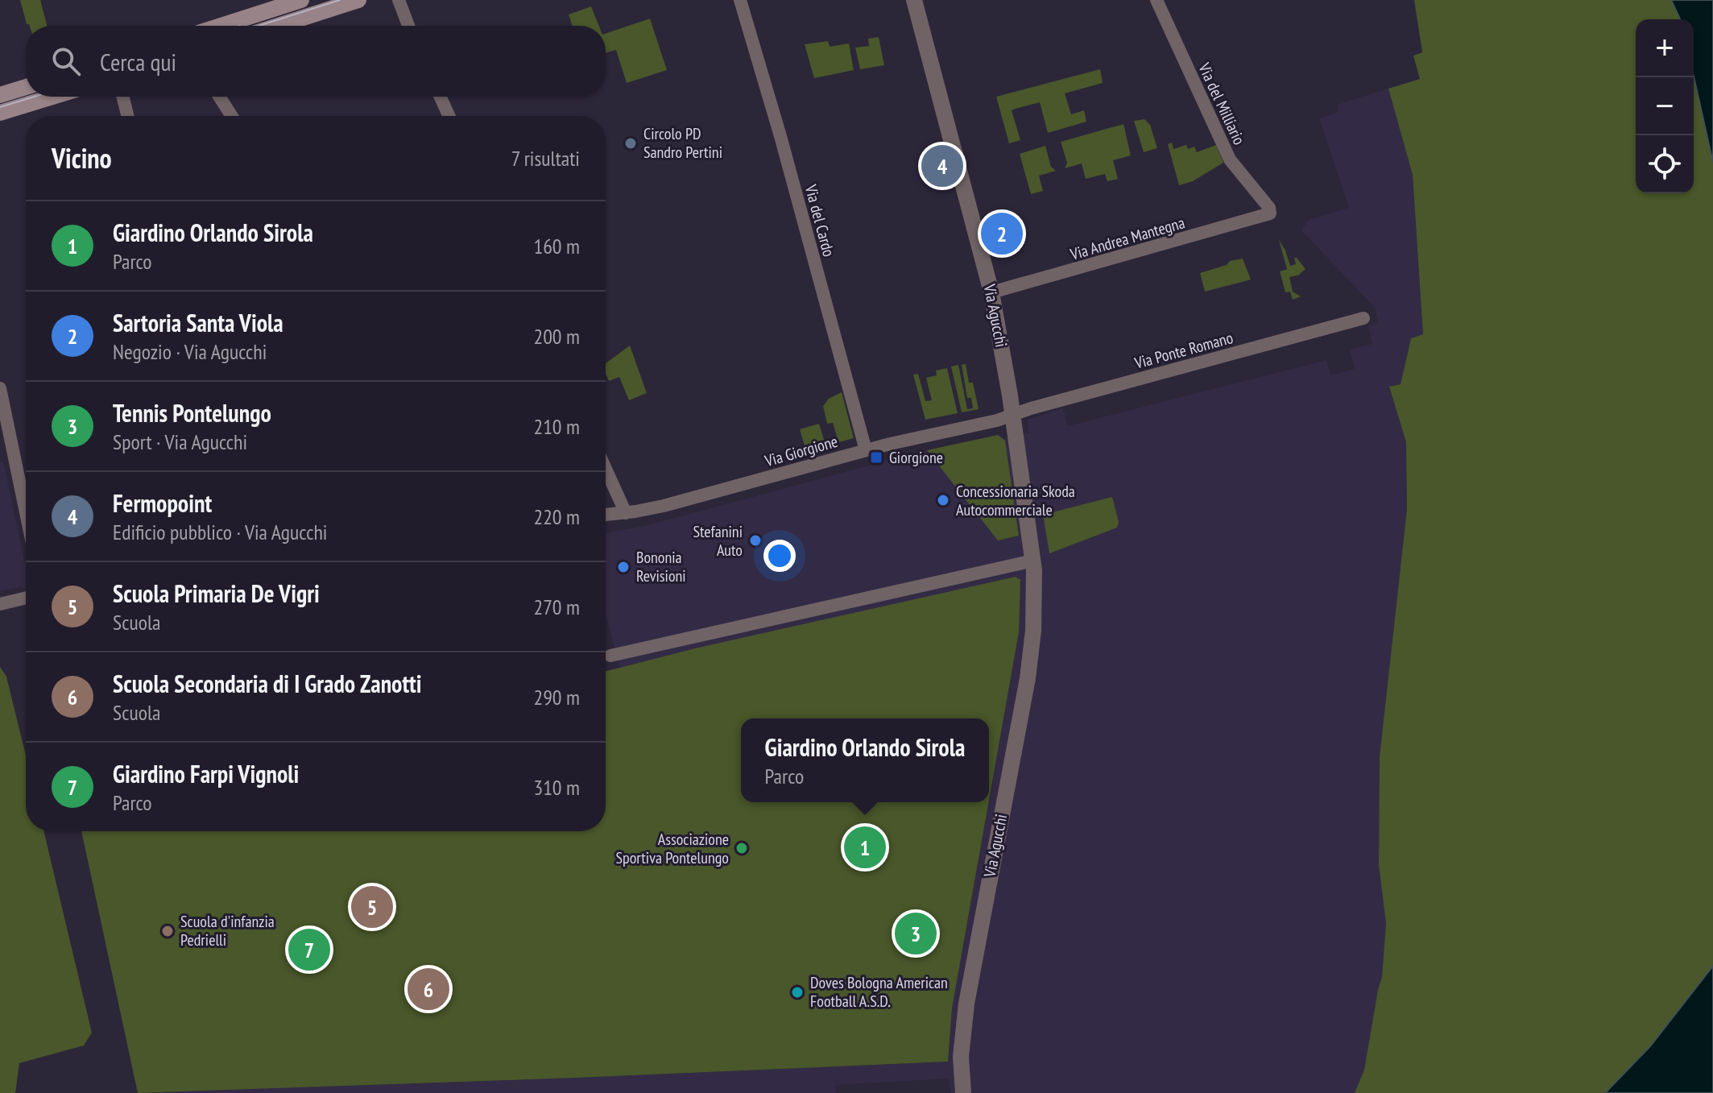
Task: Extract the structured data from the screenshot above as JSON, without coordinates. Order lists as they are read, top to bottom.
{
  "streets": {
    "street": [
      "Via del Milliario",
      "Via del Cardo",
      "Via Andrea Mantegna",
      "Via Agucchi",
      "Via Ponte Romano",
      "Via Giorgione"
    ]
  },
  "crossings": [
    ["Via del Milliario", "Via Andrea Mantegna"],
    ["Via del Cardo", "Via Giorgione"],
    ["Via Andrea Mantegna", "Via Agucchi"],
    ["Via Agucchi", "Via Ponte Romano"],
    ["Via Agucchi", "Via Giorgione"],
    ["Via Ponte Romano", "Via Giorgione"]
  ],
  "places": {
    "other": [
      "Circolo PD Sandro Pertini",
      "Concessionaria Skoda Autocommerciale",
      "Stefanini Auto",
      "Bononia Revisioni",
      "Associazione Sportiva Pontelungo",
      "Scuola d'infanzia Pedrielli",
      "Doves Bologna American Football A.S.D."
    ],
    "transit": ["Giorgione"]
  },
  "page": {
    "map_buttons": ["+", "−"],
    "search": "Cerca qui",
    "heading": ["Vicino", "7 risultati"],
    "pins": [
      "4",
      "2",
      "1",
      "5",
      "3",
      "7",
      "6"
    ],
    "list": [
      {
        "mark": "1",
        "name": "Giardino Orlando Sirola",
        "note": "Parco",
        "value": "160 m"
      },
      {
        "mark": "2",
        "name": "Sartoria Santa Viola",
        "note": "Negozio · Via Agucchi",
        "value": "200 m"
      },
      {
        "mark": "3",
        "name": "Tennis Pontelungo",
        "note": "Sport · Via Agucchi",
        "value": "210 m"
      },
      {
        "mark": "4",
        "name": "Fermopoint",
        "note": "Edificio pubblico · Via Agucchi",
        "value": "220 m"
      },
      {
        "mark": "5",
        "name": "Scuola Primaria De Vigri",
        "note": "Scuola",
        "value": "270 m"
      },
      {
        "mark": "6",
        "name": "Scuola Secondaria di I Grado Zanotti",
        "note": "Scuola",
        "value": "290 m"
      },
      {
        "mark": "7",
        "name": "Giardino Farpi Vignoli",
        "note": "Parco",
        "value": "310 m"
      }
    ],
    "popup": ["Giardino Orlando Sirola", "Parco"]
  }
}
